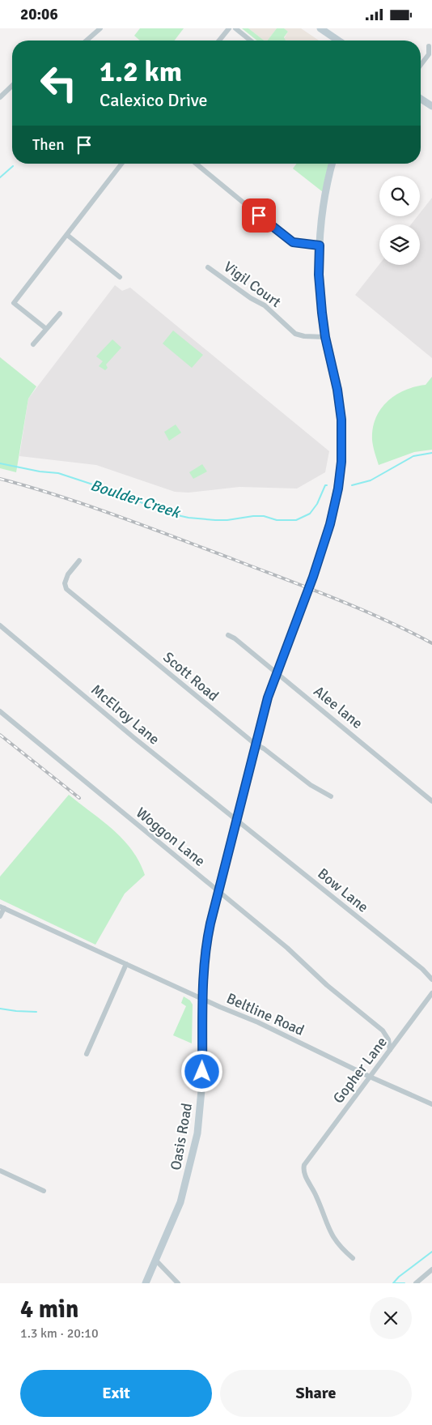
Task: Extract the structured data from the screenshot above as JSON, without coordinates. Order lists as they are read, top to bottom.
{
  "streets": {
    "main road": ["Oasis Road"],
    "street": [
      "Vigil Court",
      "Scott Road",
      "Alee lane",
      "McElroy Lane",
      "Woggon Lane",
      "Bow Lane",
      "Beltline Road",
      "Gopher Lane"
    ]
  },
  "crossings": [
    ["Vigil Court", "Oasis Road"],
    ["Scott Road", "Oasis Road"],
    ["Alee lane", "Oasis Road"],
    ["McElroy Lane", "Bow Lane"],
    ["McElroy Lane", "Oasis Road"],
    ["Woggon Lane", "Gopher Lane"],
    ["Woggon Lane", "Oasis Road"],
    ["Bow Lane", "Oasis Road"],
    ["Beltline Road", "Gopher Lane"],
    ["Beltline Road", "Oasis Road"]
  ],
  "water": ["Boulder Creek"],
  "page": {
    "status": "20:06",
    "turn": ["1.2 km", "Calexico Drive"],
    "then": "Then",
    "heading": ["4 min", "1.3 km · 20:10"],
    "buttons": ["Exit", "Share"]
  }
}
